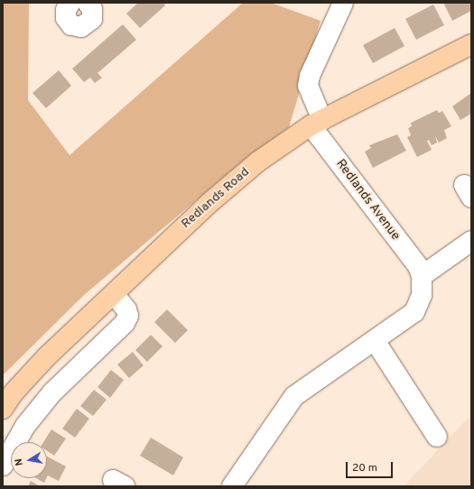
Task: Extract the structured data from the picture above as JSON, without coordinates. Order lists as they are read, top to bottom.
{
  "streets": {
    "main road": ["Redlands Road"],
    "street": ["Redlands Avenue"]
  },
  "crossings": [
    ["Redlands Road", "Redlands Avenue"]
  ],
  "scale_bar": "20 m",
  "north": "left"
}
